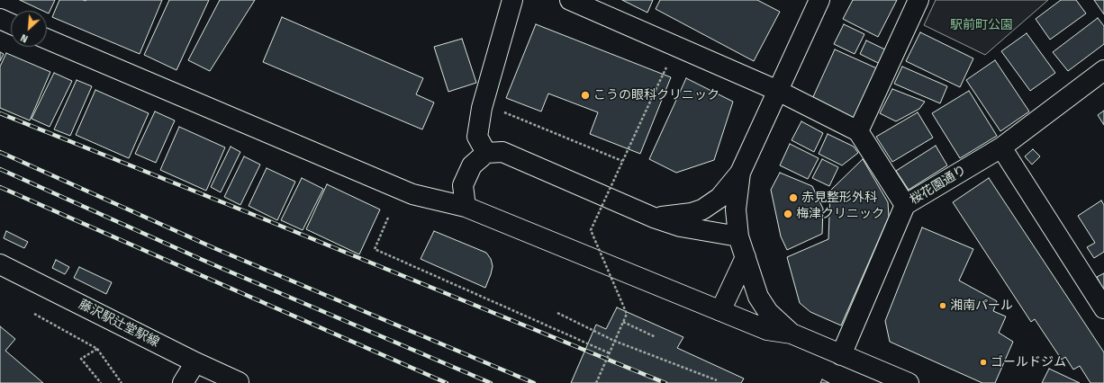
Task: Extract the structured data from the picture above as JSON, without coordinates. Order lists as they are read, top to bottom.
{
  "streets": {
    "street": ["桜花園通り", "藤沢駅辻堂駅線"]
  },
  "parks": ["駅前町公園"],
  "places": [
    "こうの眼科クリニック",
    "赤見整形外科",
    "梅津クリニック",
    "湘南パール",
    "ゴールドジム"
  ],
  "north": "bottom left"
}
